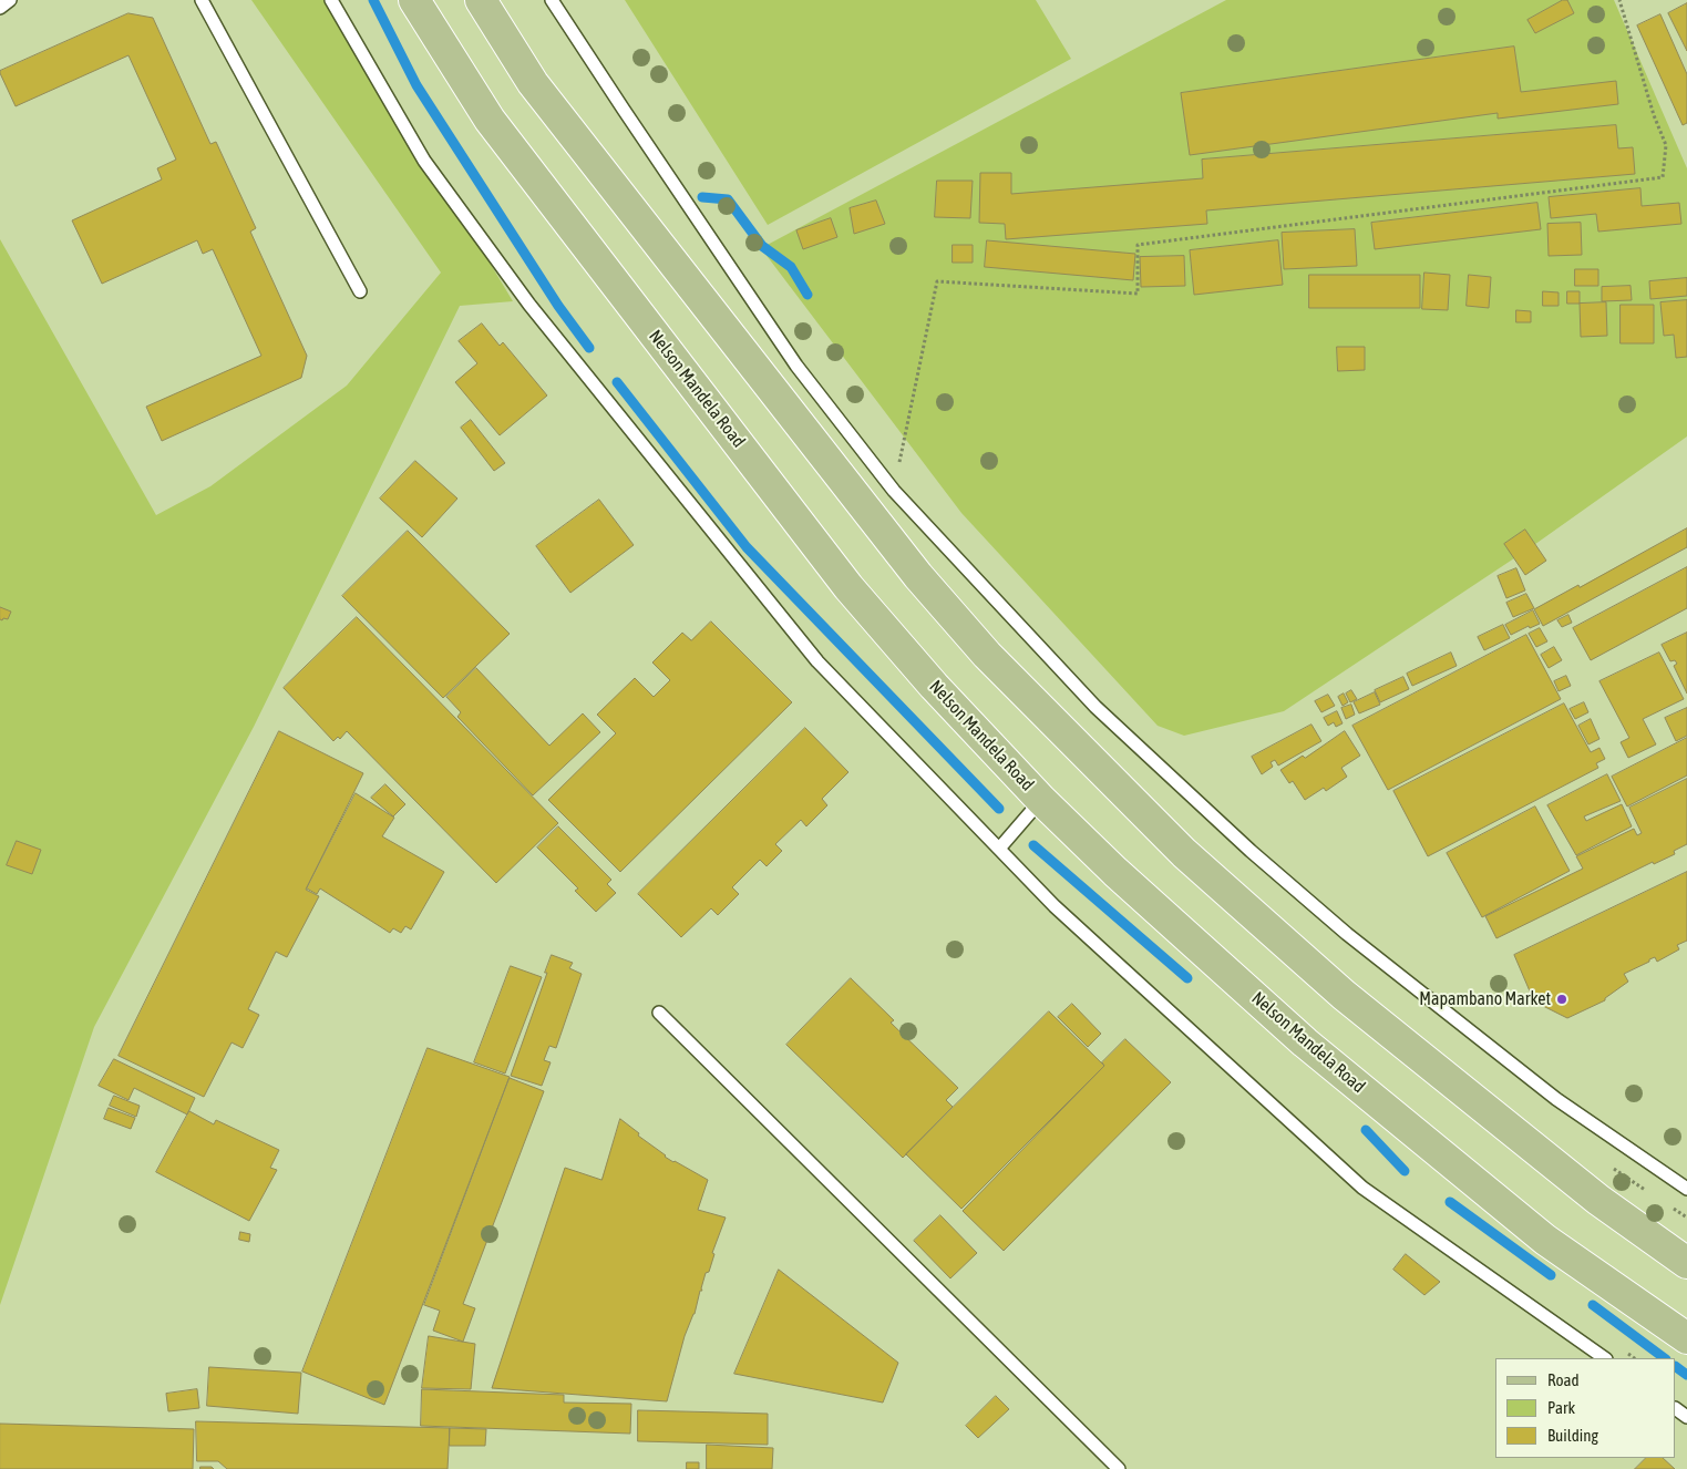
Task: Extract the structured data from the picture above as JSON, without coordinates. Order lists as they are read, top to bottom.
{
  "streets": {
    "main road": ["Nelson Mandela Road"]
  },
  "places": ["Mapambano Market"],
  "legend": ["Road", "Park", "Building"]
}
